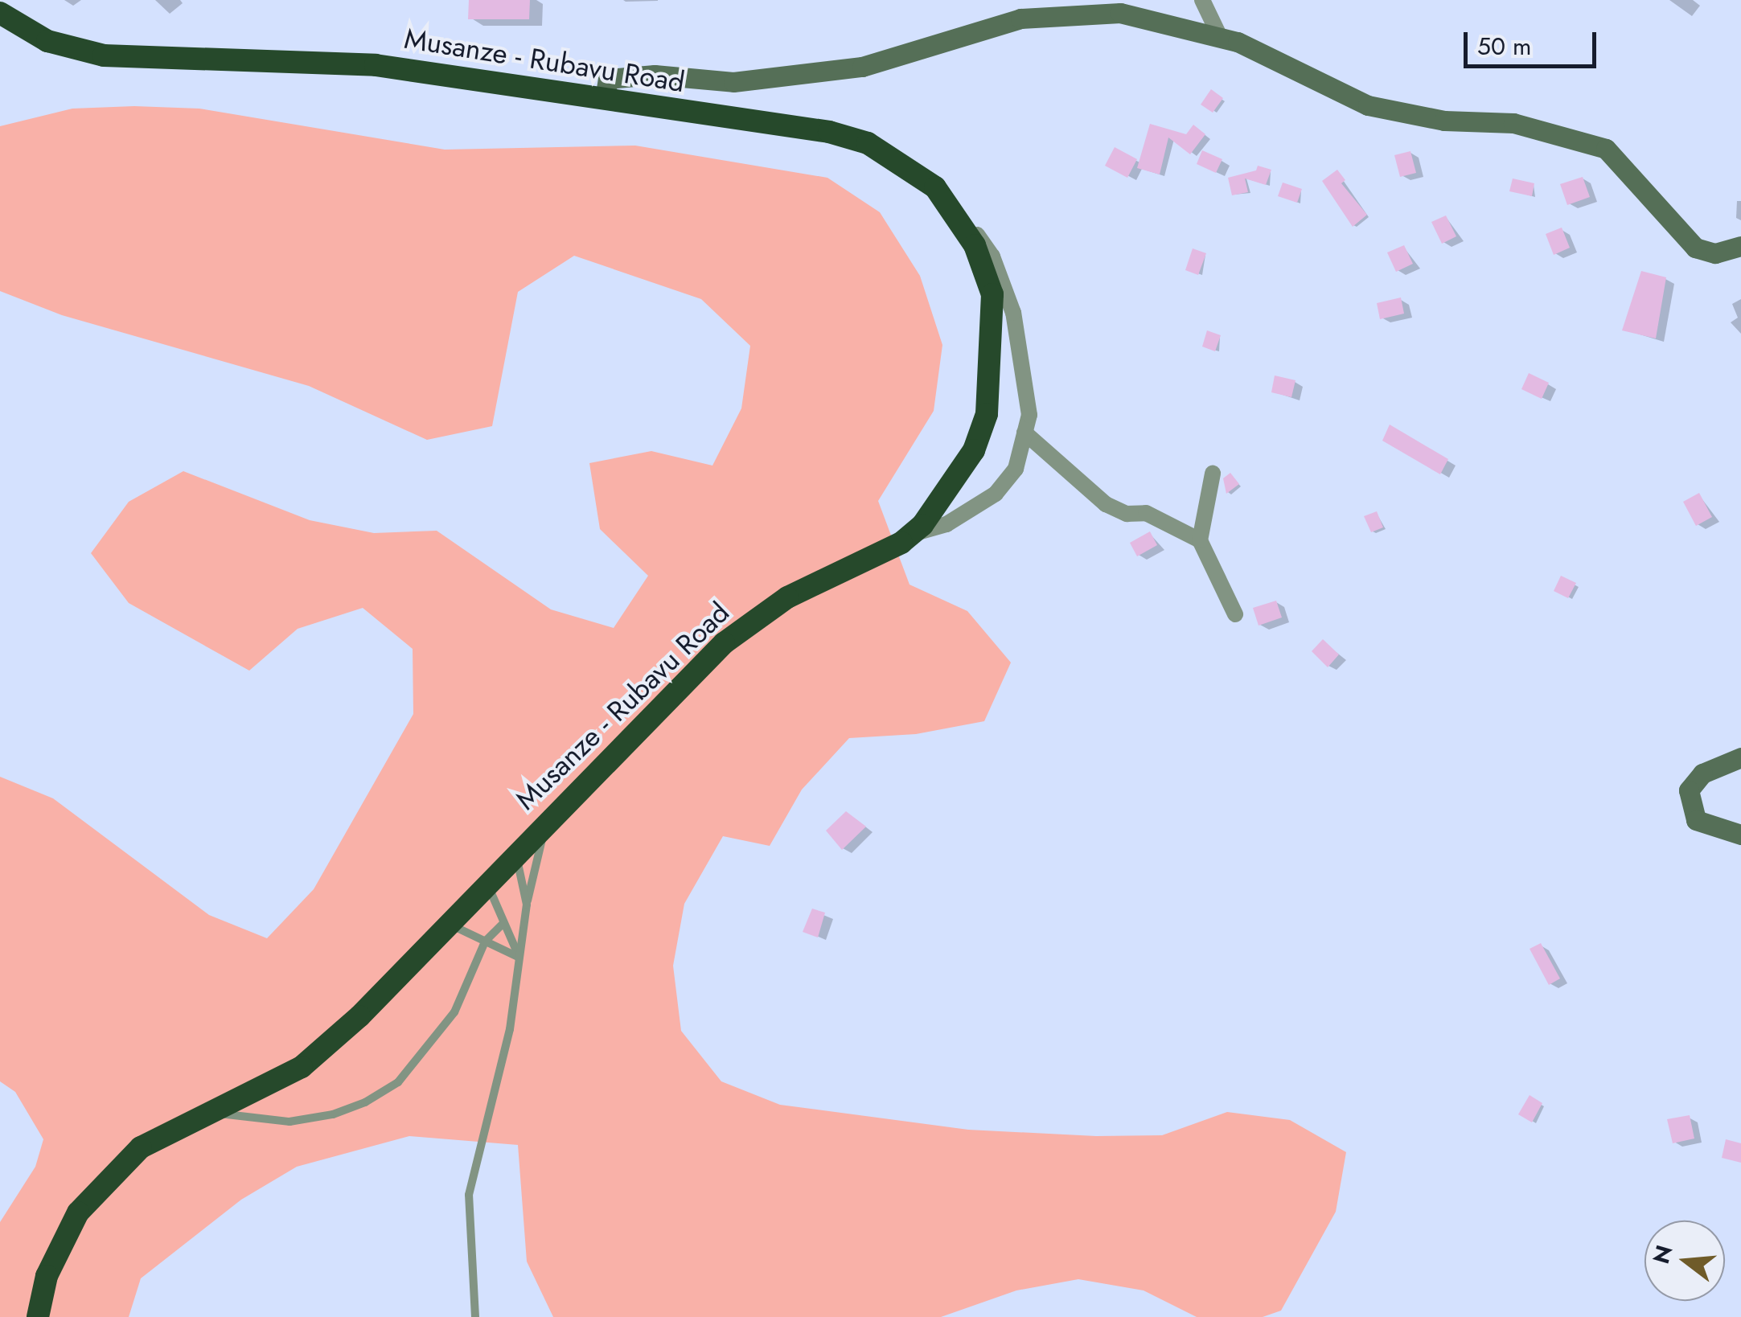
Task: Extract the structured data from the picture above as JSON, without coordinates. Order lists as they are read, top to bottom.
{
  "streets": {
    "highway": ["Musanze - Rubavu Road"]
  },
  "scale_bar": "50 m",
  "north": "left"
}
